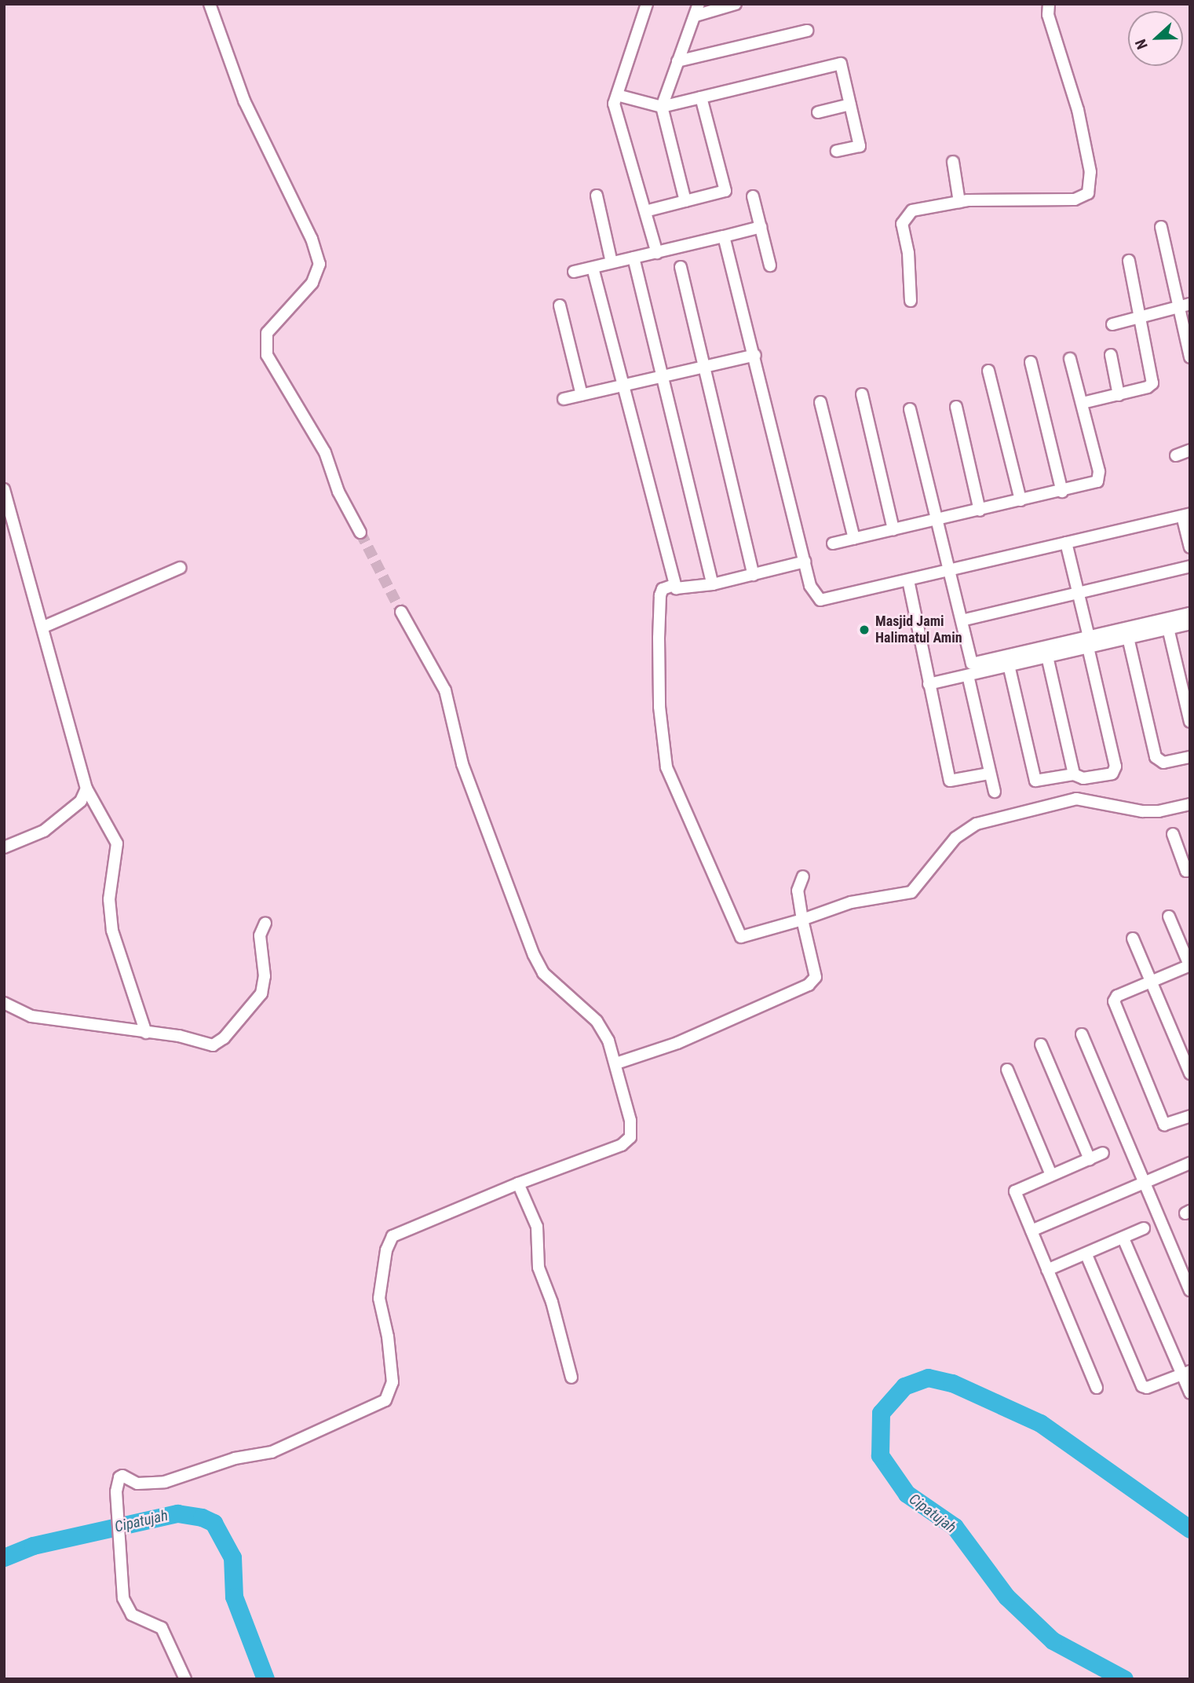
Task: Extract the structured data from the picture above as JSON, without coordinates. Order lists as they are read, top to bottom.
{
  "water": ["Cipatujah"],
  "places": ["Masjid Jami Halimatul Amin"],
  "north": "left"
}
